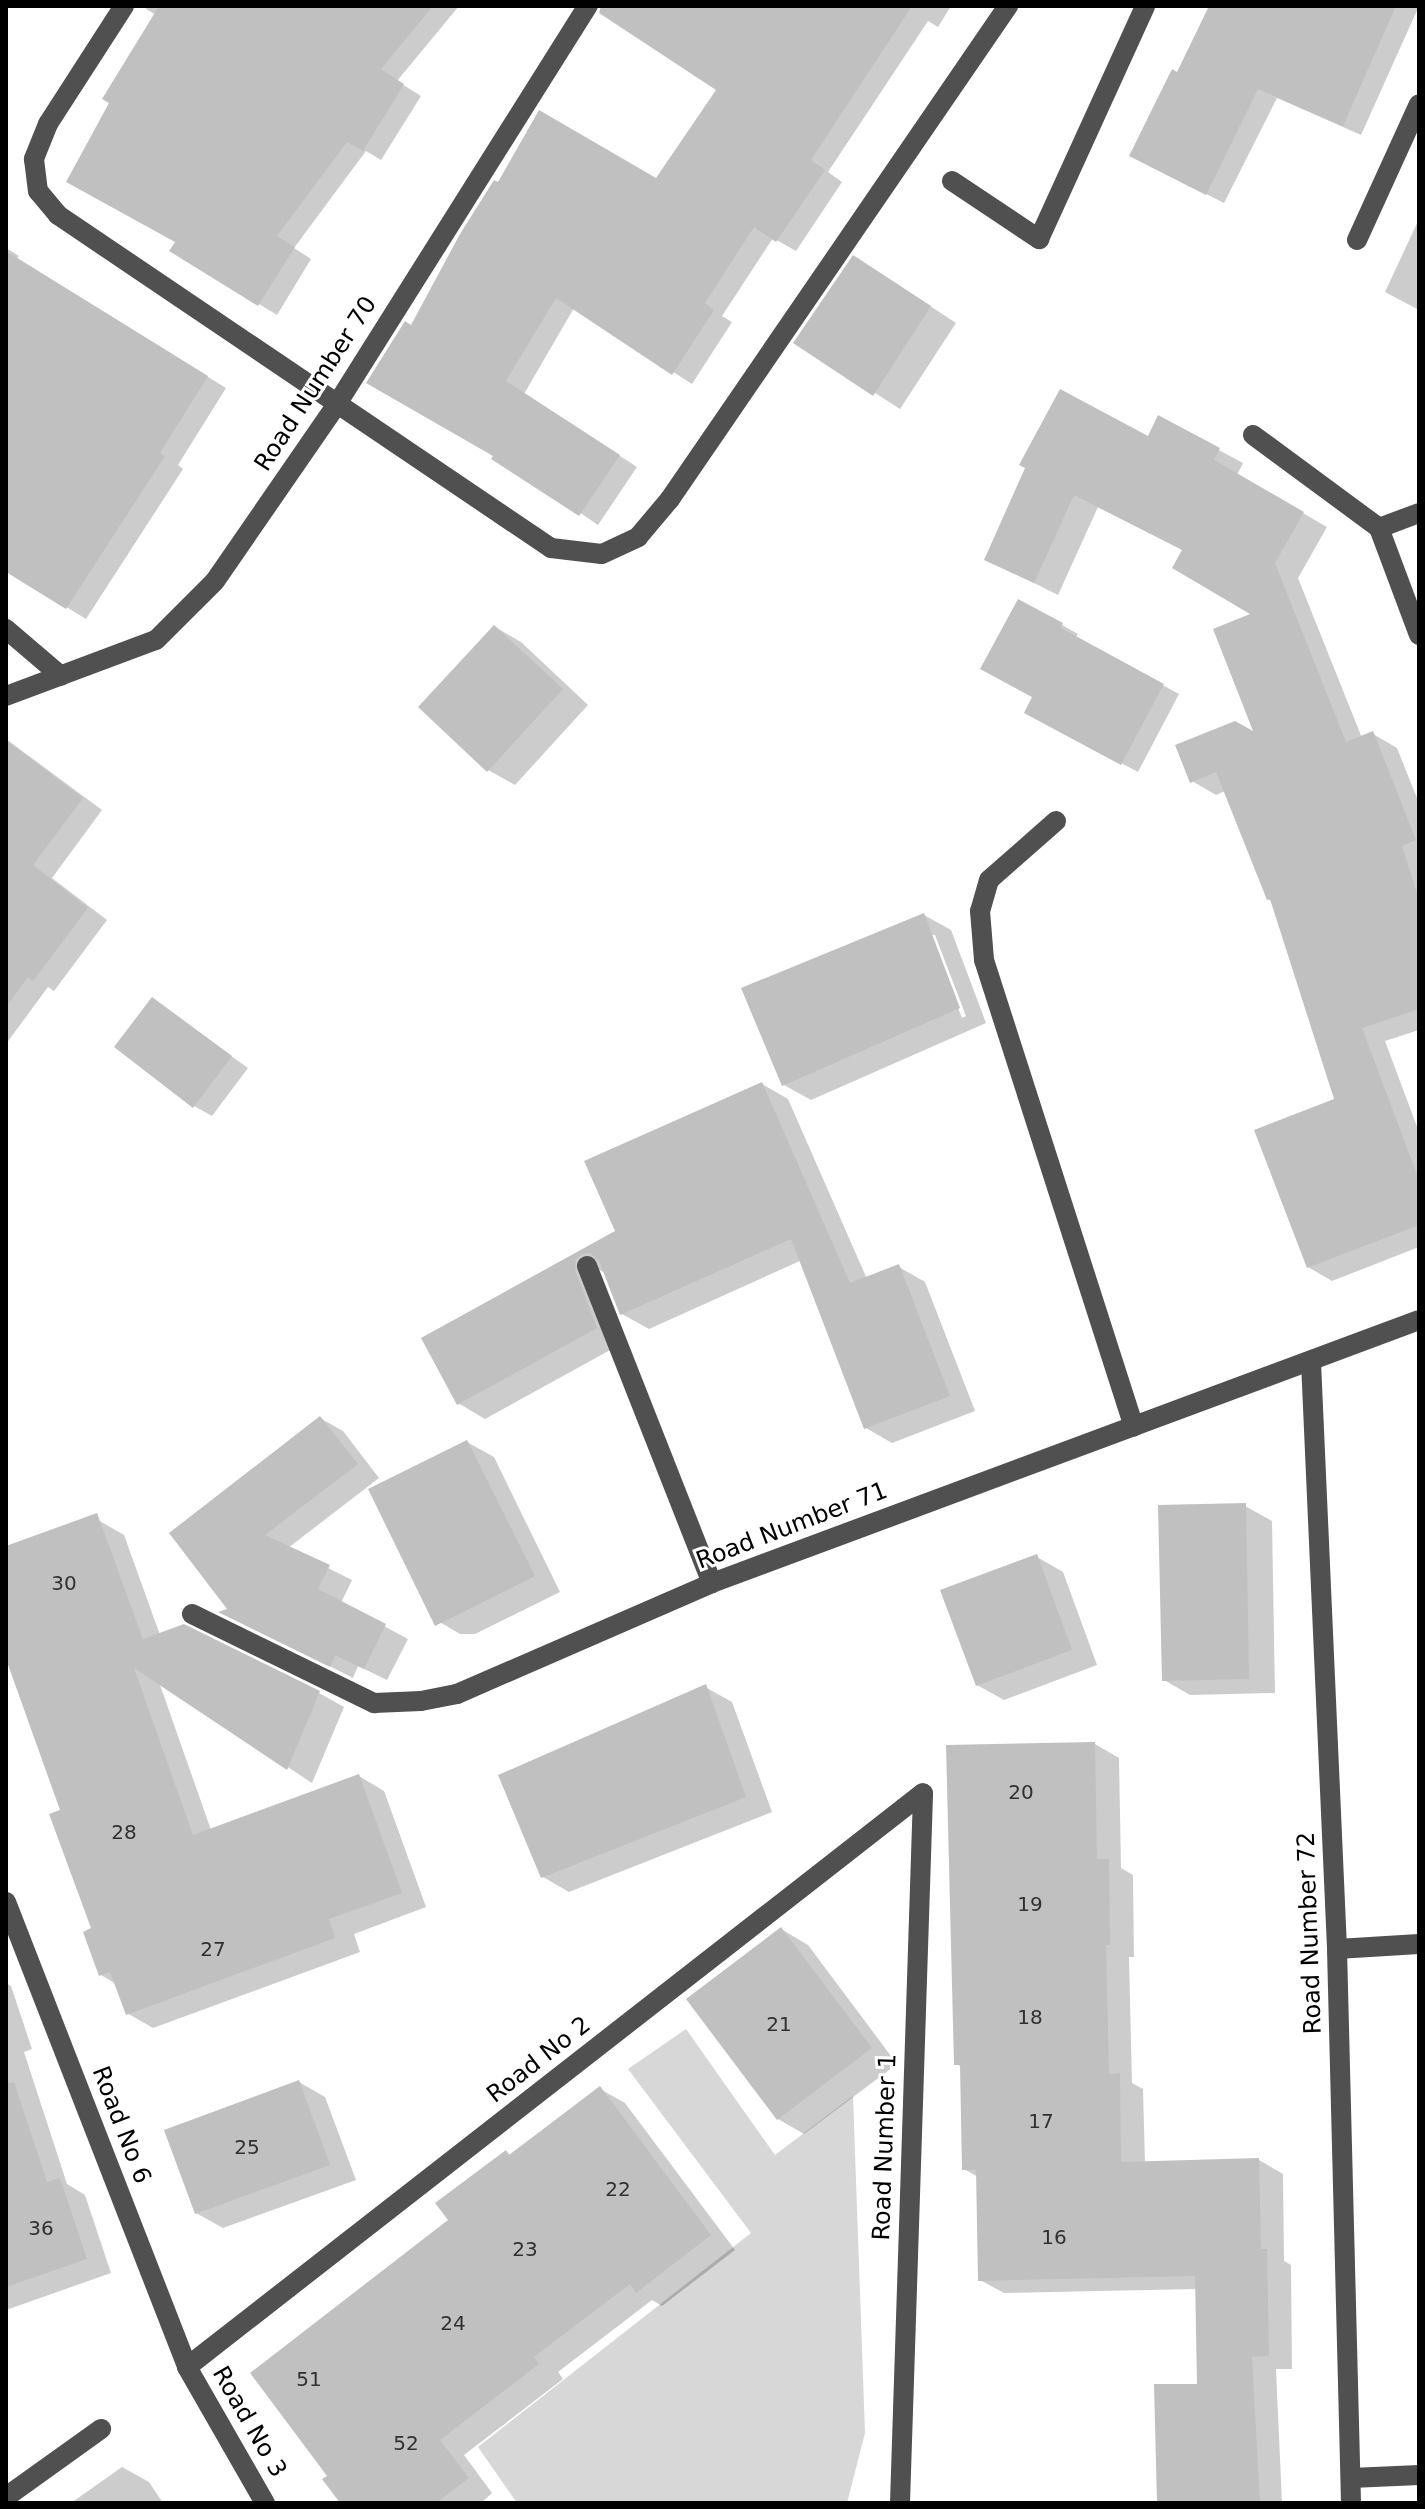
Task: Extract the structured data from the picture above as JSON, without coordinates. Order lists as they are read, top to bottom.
{
  "streets": {
    "street": [
      "Road Number 70",
      "Road Number 71",
      "Road Number 72",
      "Road No 2",
      "Road No 6",
      "Road Number 1",
      "Road No 3"
    ]
  },
  "crossings": [
    ["Road Number 71", "Road Number 72"],
    ["Road No 2", "Road No 6"],
    ["Road No 2", "Road Number 1"],
    ["Road No 2", "Road No 3"],
    ["Road No 6", "Road No 3"]
  ],
  "house_numbers": [
    "30",
    "20",
    "28",
    "19",
    "27",
    "18",
    "21",
    "17",
    "25",
    "22",
    "36",
    "16",
    "23",
    "24",
    "51",
    "52"
  ]
}
